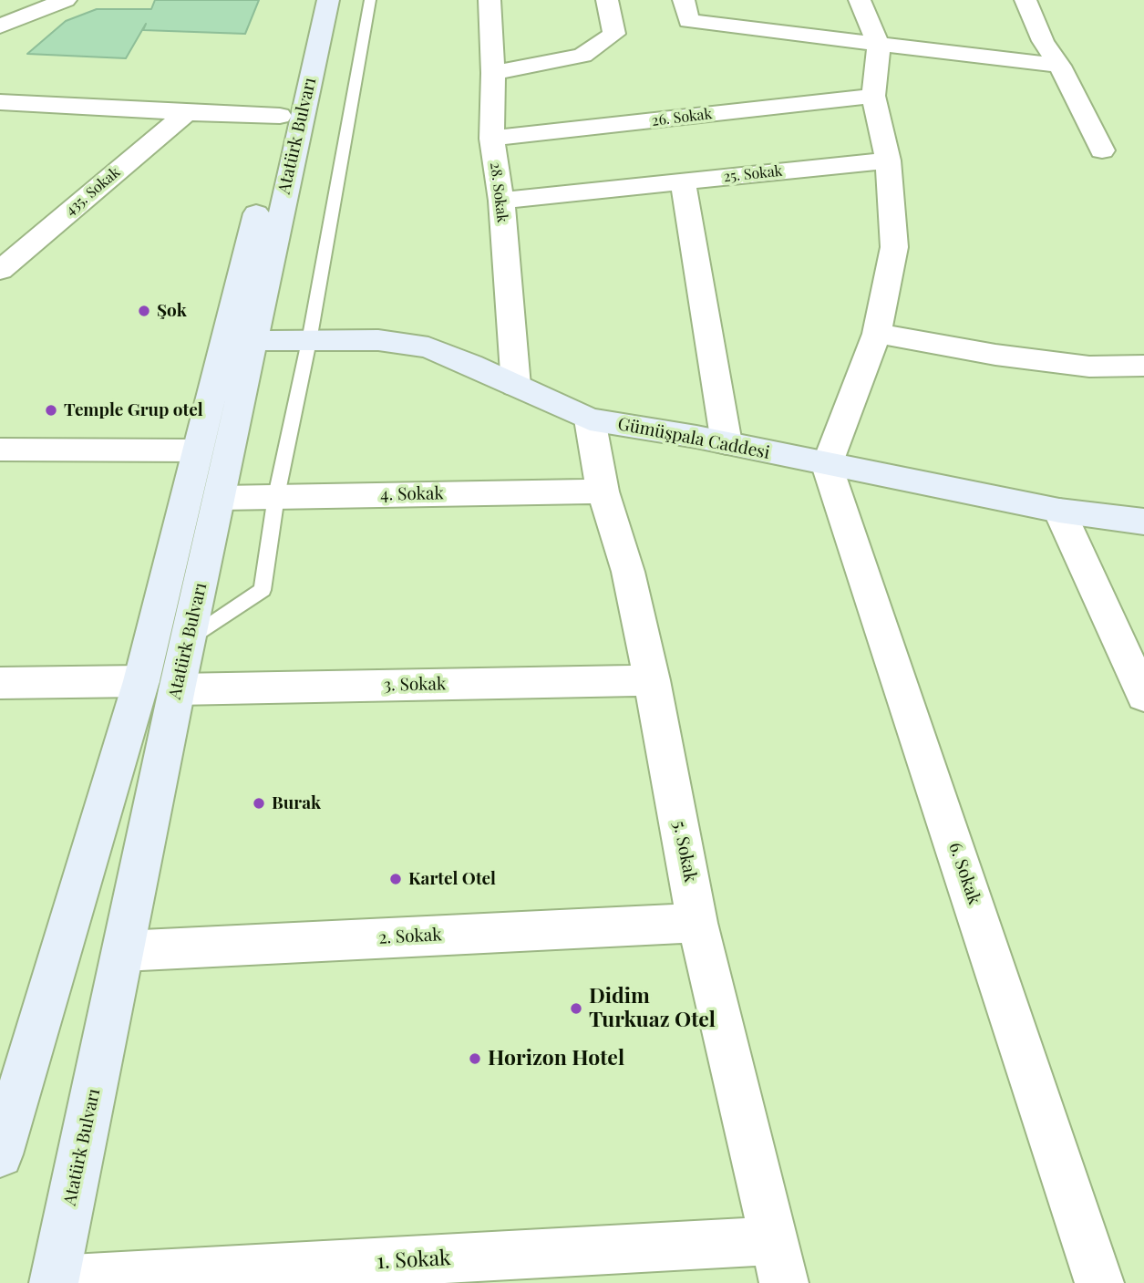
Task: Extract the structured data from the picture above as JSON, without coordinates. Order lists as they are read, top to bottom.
{
  "streets": {
    "main road": ["Atatürk Bulvarı", "Gümüşpala Caddesi"],
    "street": [
      "26. Sokak",
      "25. Sokak",
      "435. Sokak",
      "28. Sokak",
      "4. Sokak",
      "3. Sokak",
      "5. Sokak",
      "6. Sokak",
      "2. Sokak",
      "1. Sokak"
    ]
  },
  "crossings": [
    ["26. Sokak", "28. Sokak"],
    ["Atatürk Bulvarı", "Gümüşpala Caddesi"],
    ["Atatürk Bulvarı", "4. Sokak"],
    ["Atatürk Bulvarı", "3. Sokak"],
    ["Atatürk Bulvarı", "2. Sokak"],
    ["Atatürk Bulvarı", "1. Sokak"],
    ["25. Sokak", "28. Sokak"],
    ["28. Sokak", "Gümüşpala Caddesi"],
    ["Gümüşpala Caddesi", "5. Sokak"],
    ["Gümüşpala Caddesi", "6. Sokak"],
    ["4. Sokak", "5. Sokak"],
    ["3. Sokak", "5. Sokak"],
    ["5. Sokak", "2. Sokak"],
    ["5. Sokak", "1. Sokak"]
  ],
  "places": [
    "Şok",
    "Temple Grup otel",
    "Burak",
    "Kartel Otel",
    "Didim Turkuaz Otel",
    "Horizon Hotel"
  ]
}
